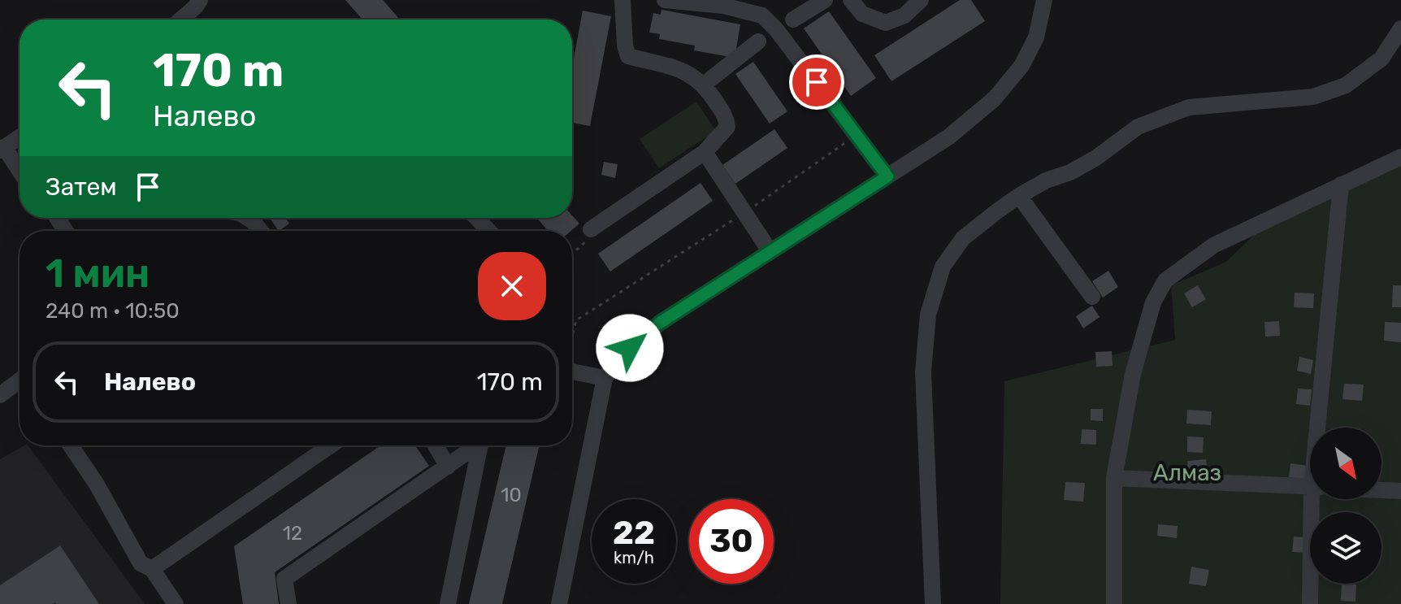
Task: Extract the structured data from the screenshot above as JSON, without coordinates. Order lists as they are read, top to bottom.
{
  "parks": ["Алмаз"],
  "house_numbers": ["10", "12"],
  "north": "bottom right",
  "page": {
    "turn": ["170 m", "Налево"],
    "then": "Затем",
    "heading": ["1 мин", "240 m · 10:50"],
    "list": [
      {
        "name": "Налево",
        "value": "170 m"
      }
    ],
    "speed": "22 km/h",
    "limit": "30"
  }
}
